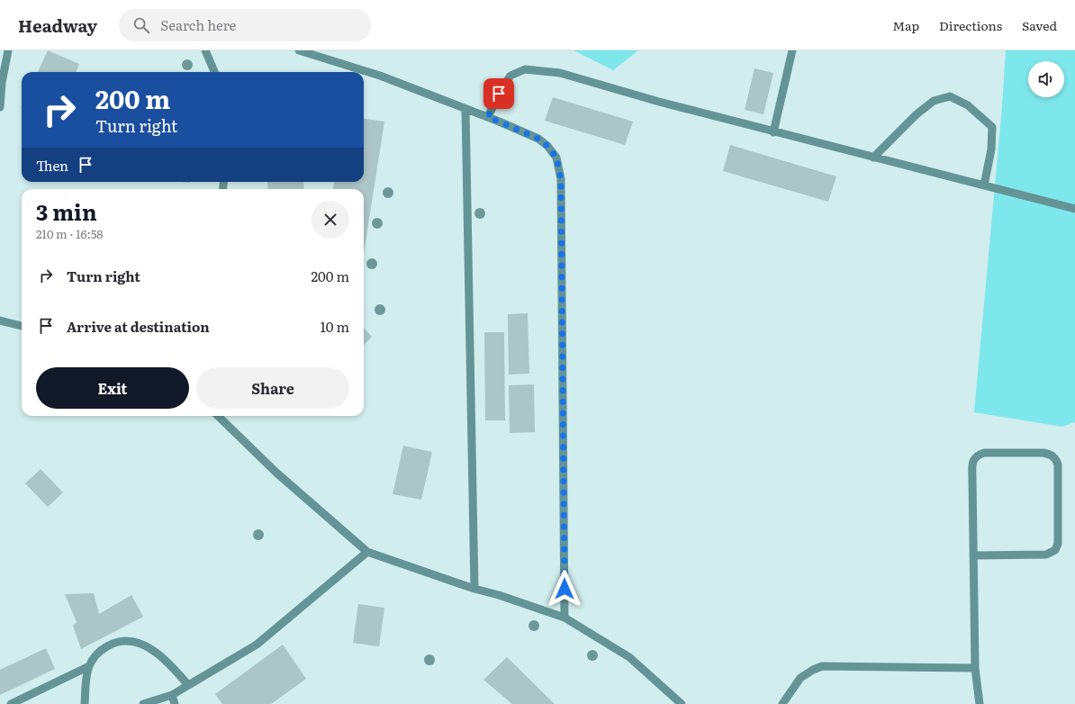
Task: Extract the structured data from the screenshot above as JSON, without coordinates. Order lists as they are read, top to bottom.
{
  "page": {
    "header": "Headway",
    "search": "Search here",
    "nav": ["Map", "Directions", "Saved"],
    "turn": ["200 m", "Turn right"],
    "then": "Then",
    "heading": ["3 min", "210 m · 16:58"],
    "list": [
      {
        "name": "Turn right",
        "value": "200 m"
      },
      {
        "name": "Arrive at destination",
        "value": "10 m"
      }
    ],
    "buttons": ["Exit", "Share"]
  }
}
